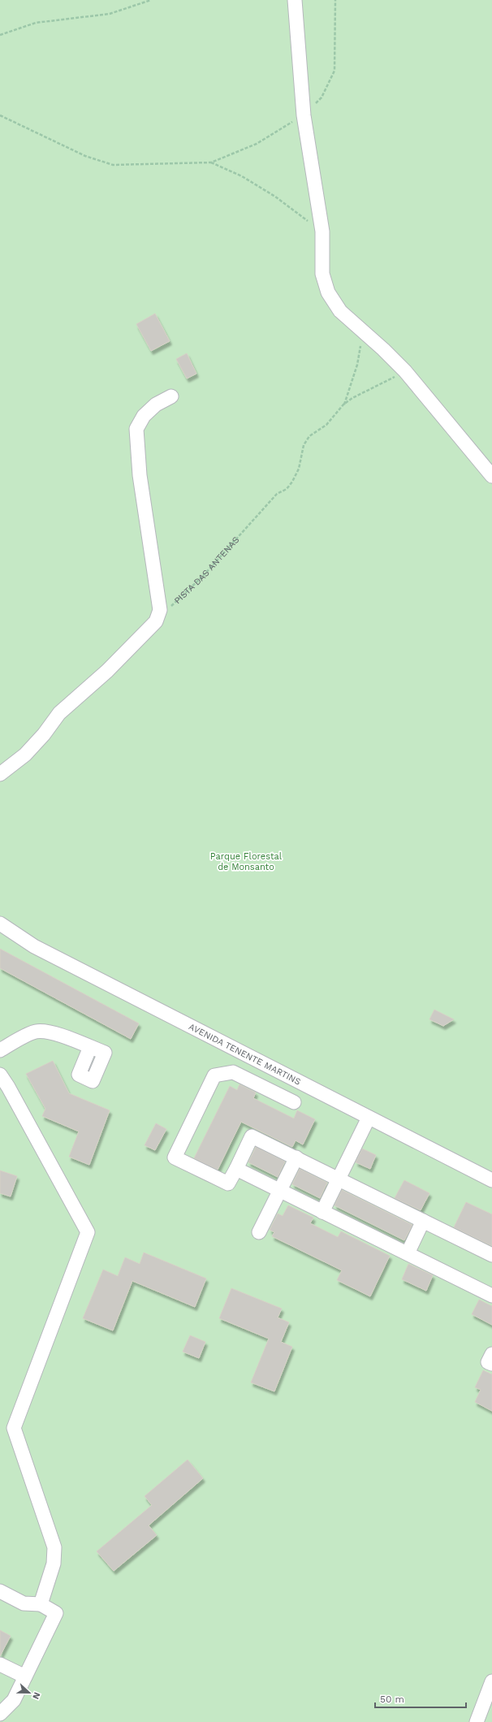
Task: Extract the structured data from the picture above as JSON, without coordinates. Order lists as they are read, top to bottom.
{
  "streets": {
    "street": ["AVENIDA TENENTE MARTINS"],
    "path": ["PISTA DAS ANTENAS"]
  },
  "parks": ["Parque Florestal de Monsanto"],
  "scale_bar": "50 m",
  "north": "right"
}
